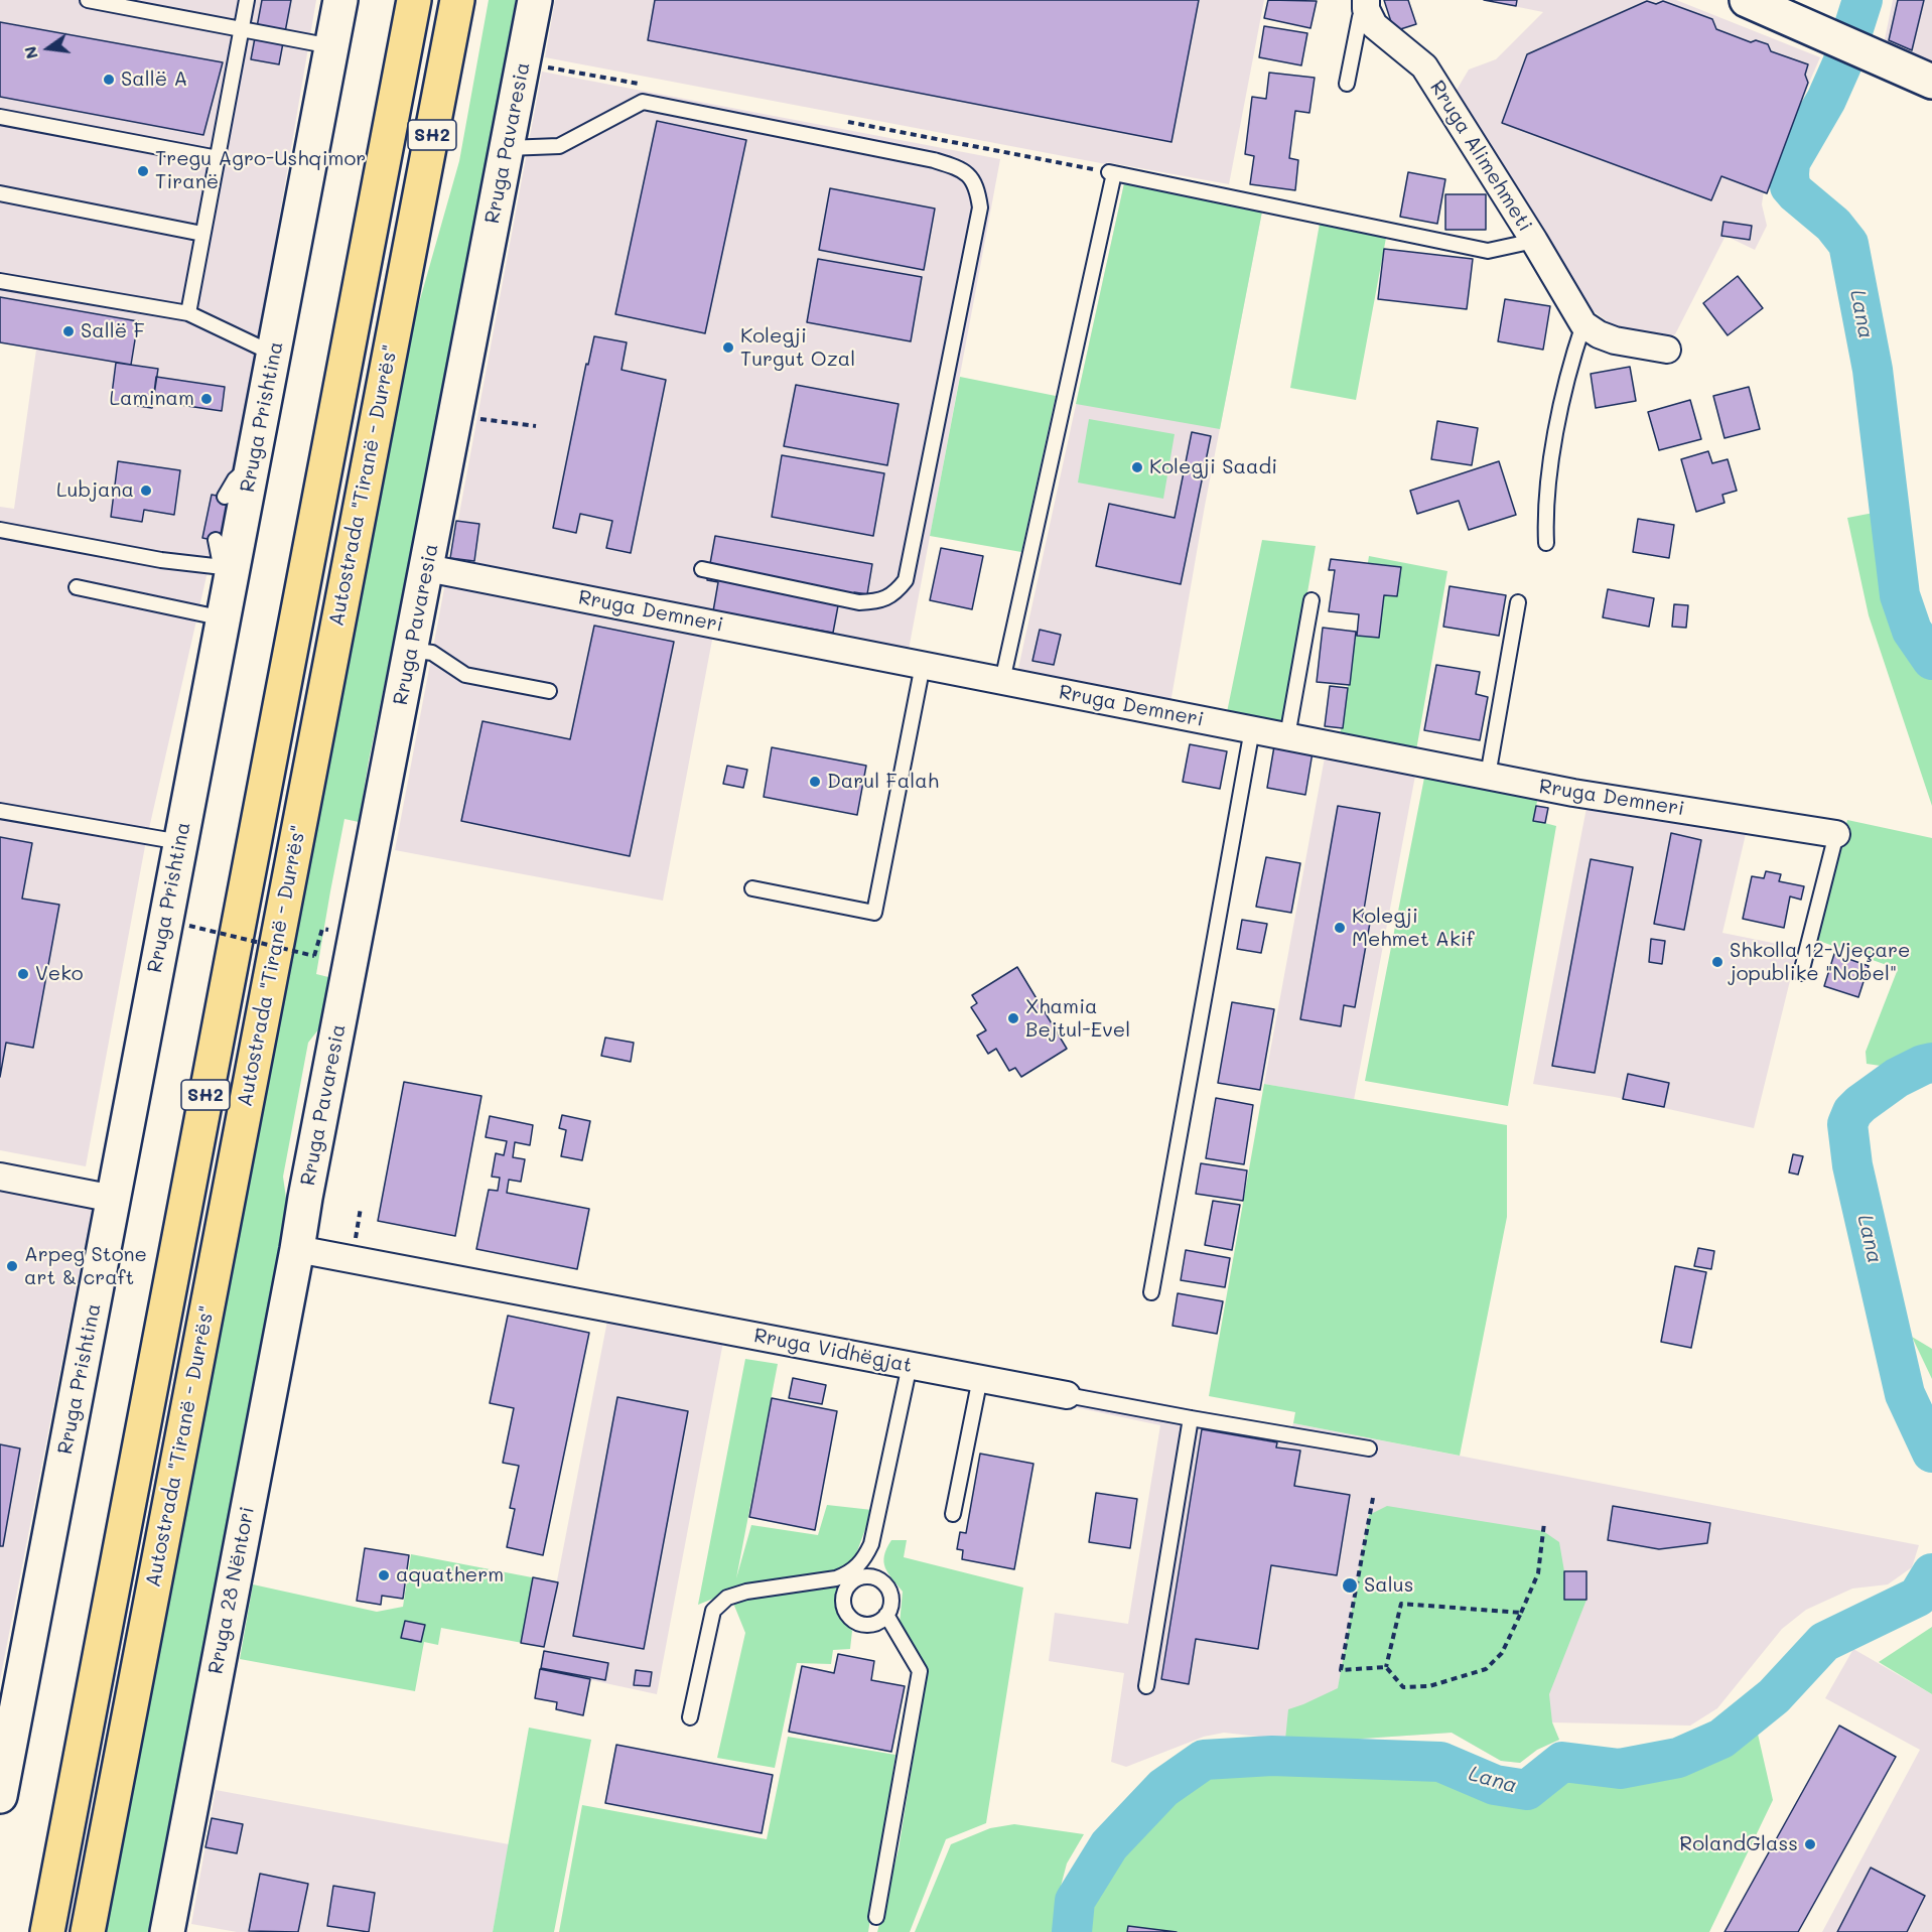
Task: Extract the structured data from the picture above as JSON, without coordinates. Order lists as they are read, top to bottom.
{
  "streets": {
    "highway": ["SH2", "Autostrada \"Tiranë - Durrës\""],
    "main road": ["Rruga Pavaresia", "Rruga Prishtina", "Rruga 28 Nëntori"],
    "street": ["Rruga Alimehmeti", "Rruga Demneri", "Rruga Vidhëgjat"]
  },
  "crossings": [
    ["Rruga Pavaresia", "Rruga Demneri"],
    ["Rruga Pavaresia", "Rruga Vidhëgjat"],
    ["Rruga Pavaresia", "Rruga 28 Nëntori"],
    ["Rruga Vidhëgjat", "Rruga 28 Nëntori"]
  ],
  "water": ["Lana"],
  "places": [
    "Sallë A",
    "Tregu Agro-Ushqimor Tiranë",
    "Sallë F",
    "Kolegji Turgut Ozal",
    "Laminam",
    "Kolegji Saadi",
    "Lubjana",
    "Darul Falah",
    "Kolegji Mehmet Akif",
    "Shkolla 12-Vjeçare jopublike \"Nobel\"",
    "Veko",
    "Xhamia Bejtul-Evel",
    "Arpeg Stone art & craft",
    "aquatherm",
    "Salus",
    "RolandGlass"
  ],
  "north": "left"
}
